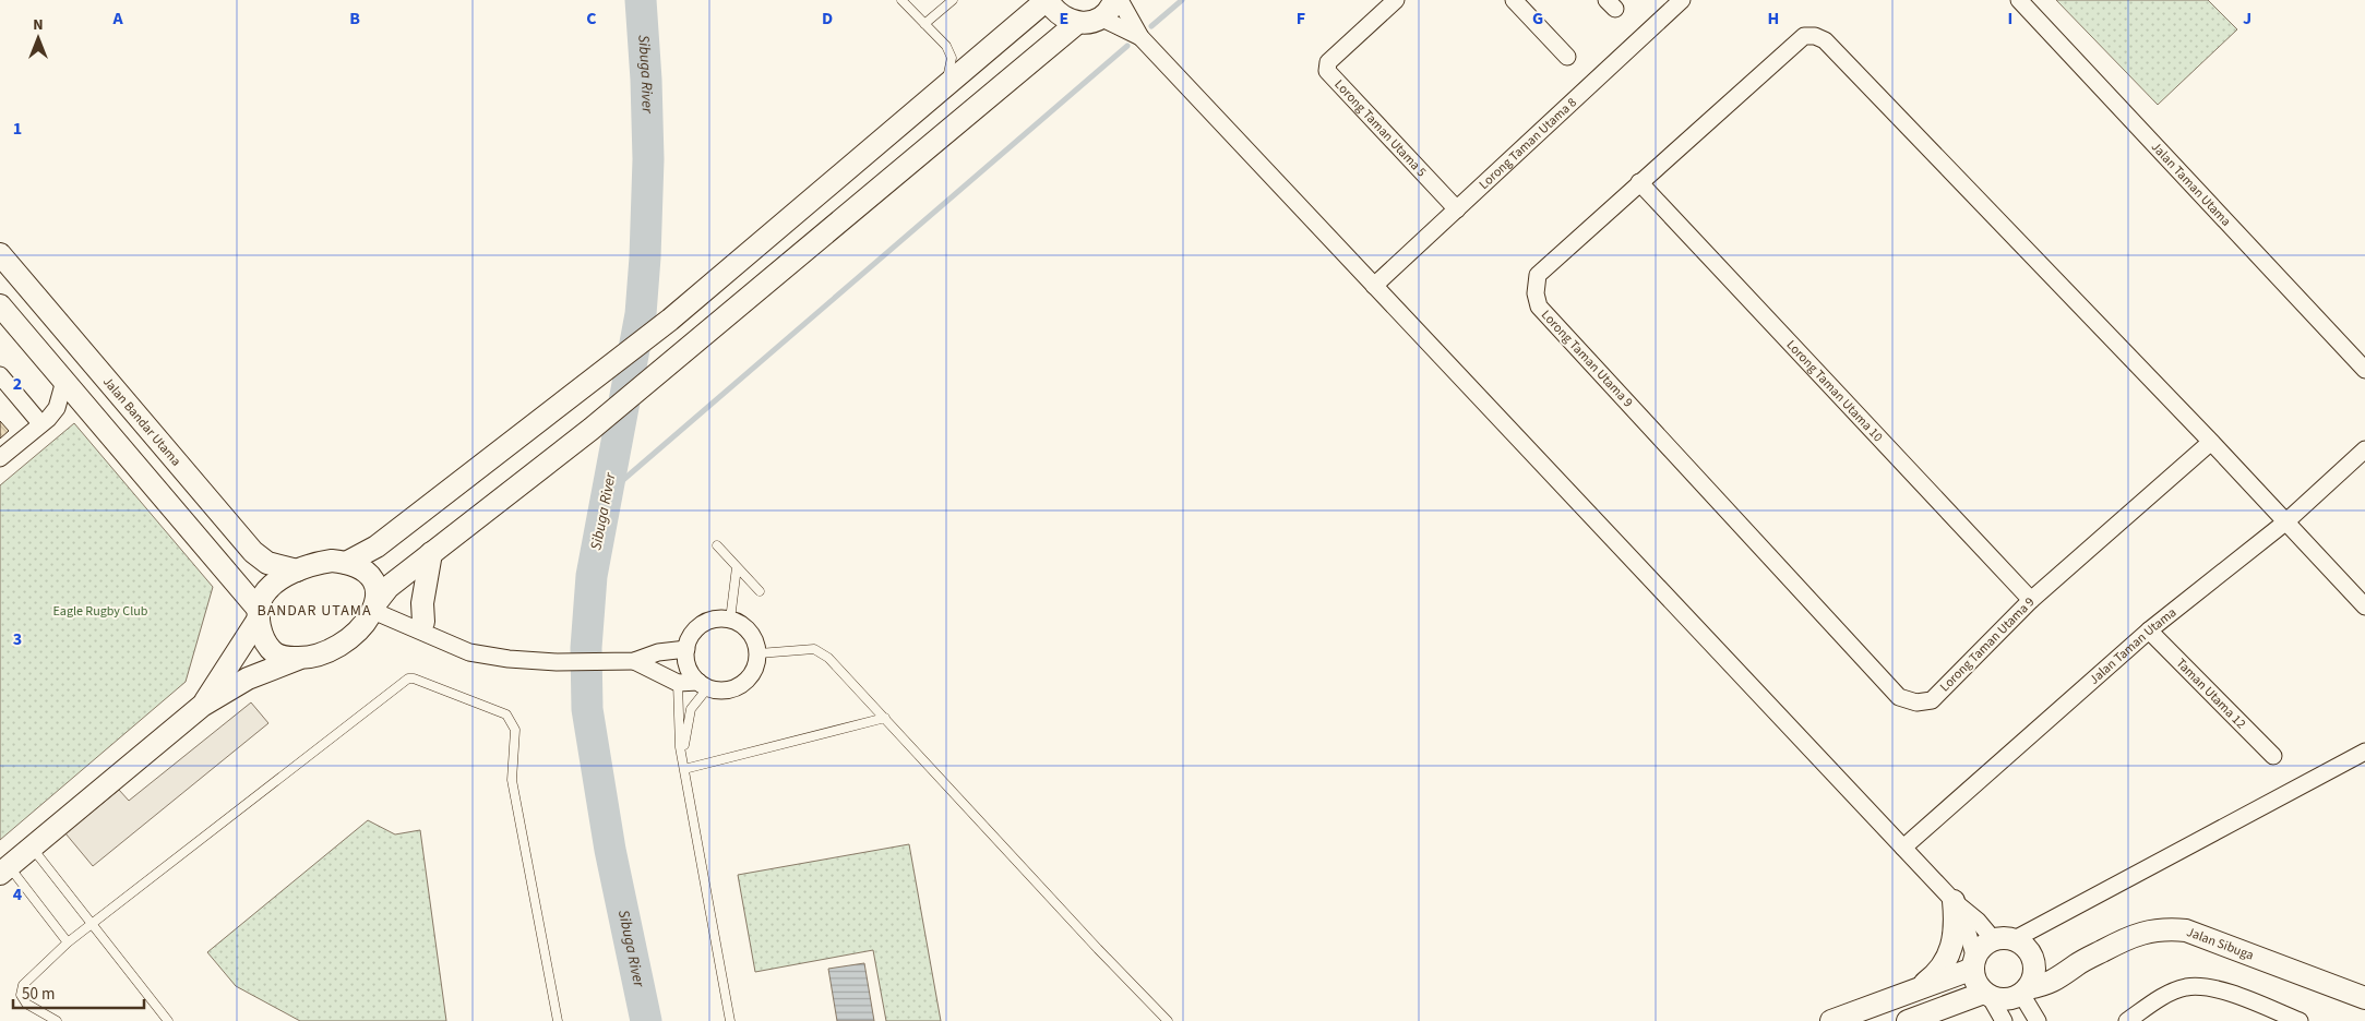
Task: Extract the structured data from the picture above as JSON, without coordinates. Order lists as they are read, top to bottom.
{
  "streets": {
    "street": [
      "Lorong Taman Utama 5",
      "Lorong Taman Utama 8",
      "Jalan Taman Utama",
      "Lorong Taman Utama 9",
      "Lorong Taman Utama 10",
      "Jalan Bandar Utama",
      "Taman Utama 12",
      "Jalan Sibuga"
    ]
  },
  "crossings": [
    ["Lorong Taman Utama 5", "Lorong Taman Utama 8"],
    ["Jalan Taman Utama", "Lorong Taman Utama 9"],
    ["Jalan Taman Utama", "Taman Utama 12"],
    ["Lorong Taman Utama 9", "Lorong Taman Utama 10"]
  ],
  "districts": ["BANDAR UTAMA"],
  "water": ["Sibuga River"],
  "parks": ["Eagle Rugby Club"],
  "scale_bar": "50 m",
  "north": "top",
  "grid": {
    "columns": [
      "A",
      "B",
      "C",
      "D",
      "E",
      "F",
      "G",
      "H",
      "I",
      "J"
    ],
    "rows": [
      "1",
      "2",
      "3",
      "4"
    ]
  }
}
